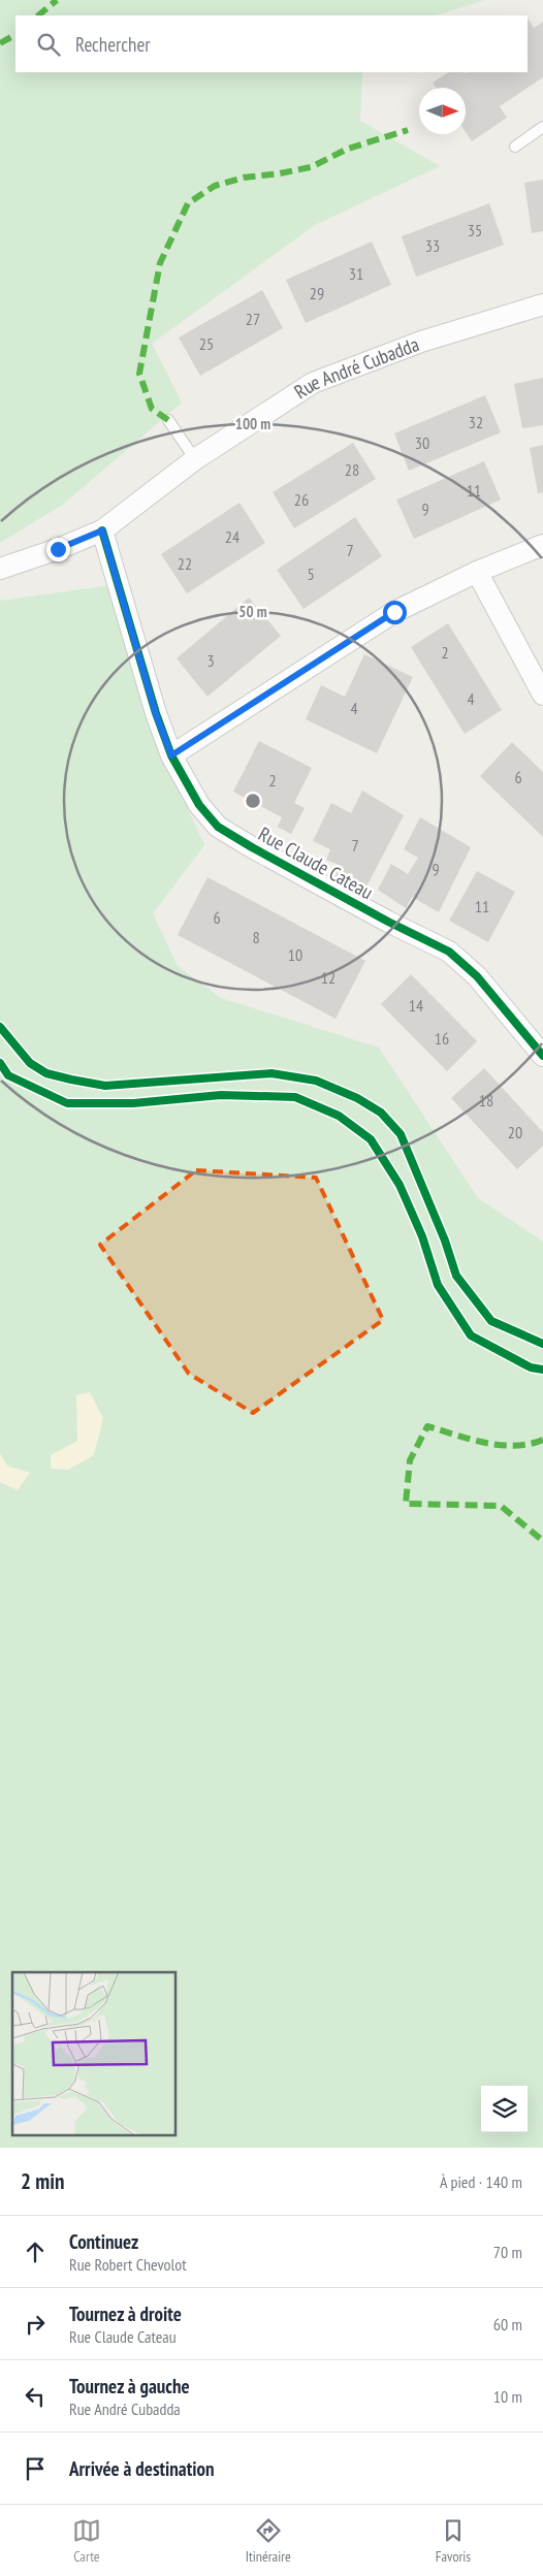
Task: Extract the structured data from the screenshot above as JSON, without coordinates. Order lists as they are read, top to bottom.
{
  "streets": {
    "street": ["Rue André Cubadda", "Rue Claude Cateau"]
  },
  "crossings": [
    ["Rue André Cubadda", "Rue Claude Cateau"]
  ],
  "house_numbers": [
    "35",
    "33",
    "31",
    "29",
    "27",
    "25",
    "32",
    "30",
    "28",
    "11",
    "26",
    "9",
    "24",
    "7",
    "22",
    "5",
    "2",
    "3",
    "4",
    "4",
    "6",
    "2",
    "7",
    "9",
    "11",
    "6",
    "8",
    "10",
    "12",
    "14",
    "16",
    "18",
    "20"
  ],
  "north": "right",
  "page": {
    "search": "Rechercher",
    "heading": ["2 min", "À pied · 140 m"],
    "list": [
      ["Continuez", "Rue Robert Chevolot", "70 m"],
      ["Tournez à droite", "Rue Claude Cateau", "60 m"],
      ["Tournez à gauche", "Rue André Cubadda", "10 m"],
      "Arrivée à destination"
    ],
    "nav": ["Carte", "Itinéraire", "Favoris"]
  },
  "rings": ["100 m", "50 m"]
}
